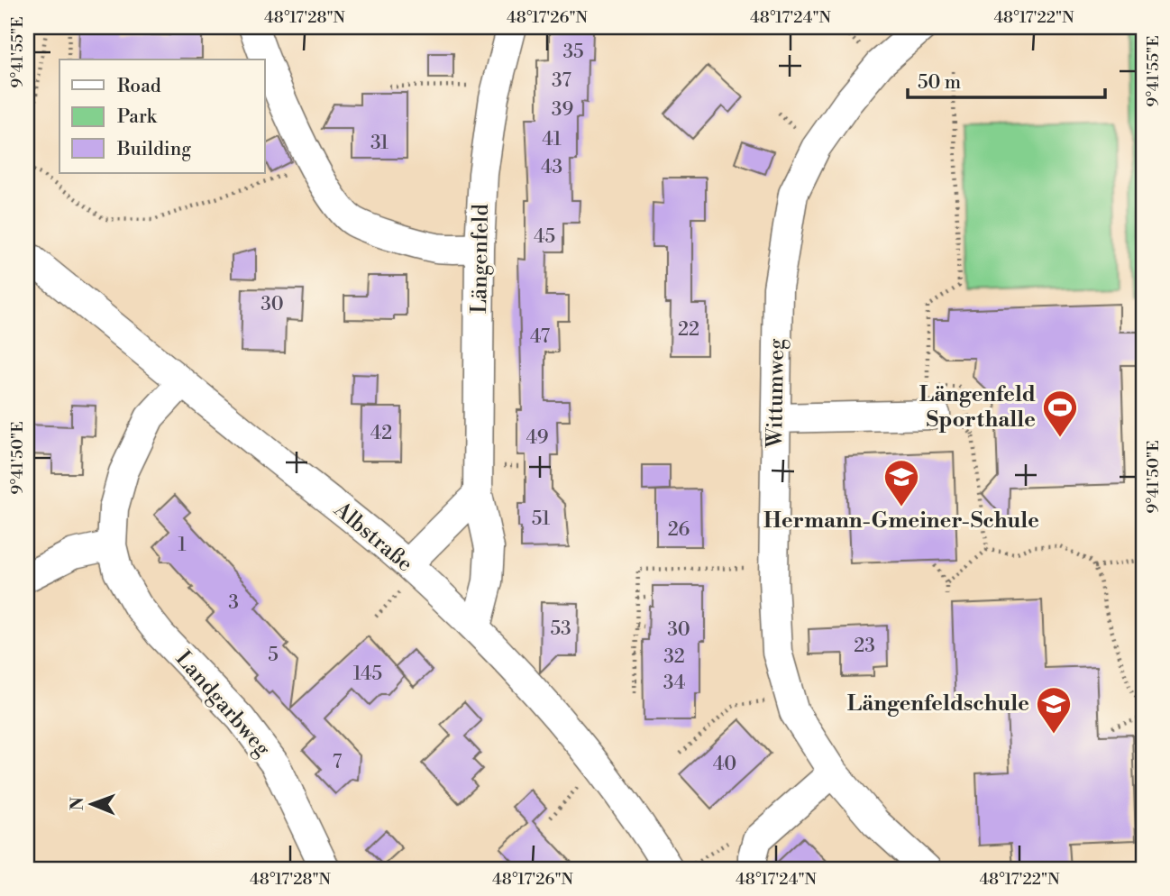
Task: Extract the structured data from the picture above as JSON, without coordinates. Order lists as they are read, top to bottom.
{
  "streets": {
    "street": [
      "Längenfeld",
      "Wittumweg",
      "Albstraße",
      "Landgarbweg"
    ]
  },
  "crossings": [
    ["Längenfeld", "Albstraße"],
    ["Albstraße", "Landgarbweg"]
  ],
  "places": {
    "sports": ["Längenfeld Sporthalle"],
    "school or university": ["Hermann-Gmeiner-Schule", "Längenfeldschule"]
  },
  "house_numbers": [
    "35",
    "37",
    "39",
    "41",
    "31",
    "43",
    "45",
    "30",
    "22",
    "47",
    "42",
    "49",
    "51",
    "26",
    "1",
    "3",
    "53",
    "30",
    "23",
    "5",
    "32",
    "145",
    "34",
    "7",
    "40"
  ],
  "legend": ["Road", "Park", "Building"],
  "scale_bar": "50 m",
  "north": "left",
  "coordinates": [
    "48°17'28\"N",
    "48°17'26\"N",
    "48°17'24\"N",
    "48°17'22\"N",
    "9°41'55\"E",
    "9°41'50\"E"
  ]
}
